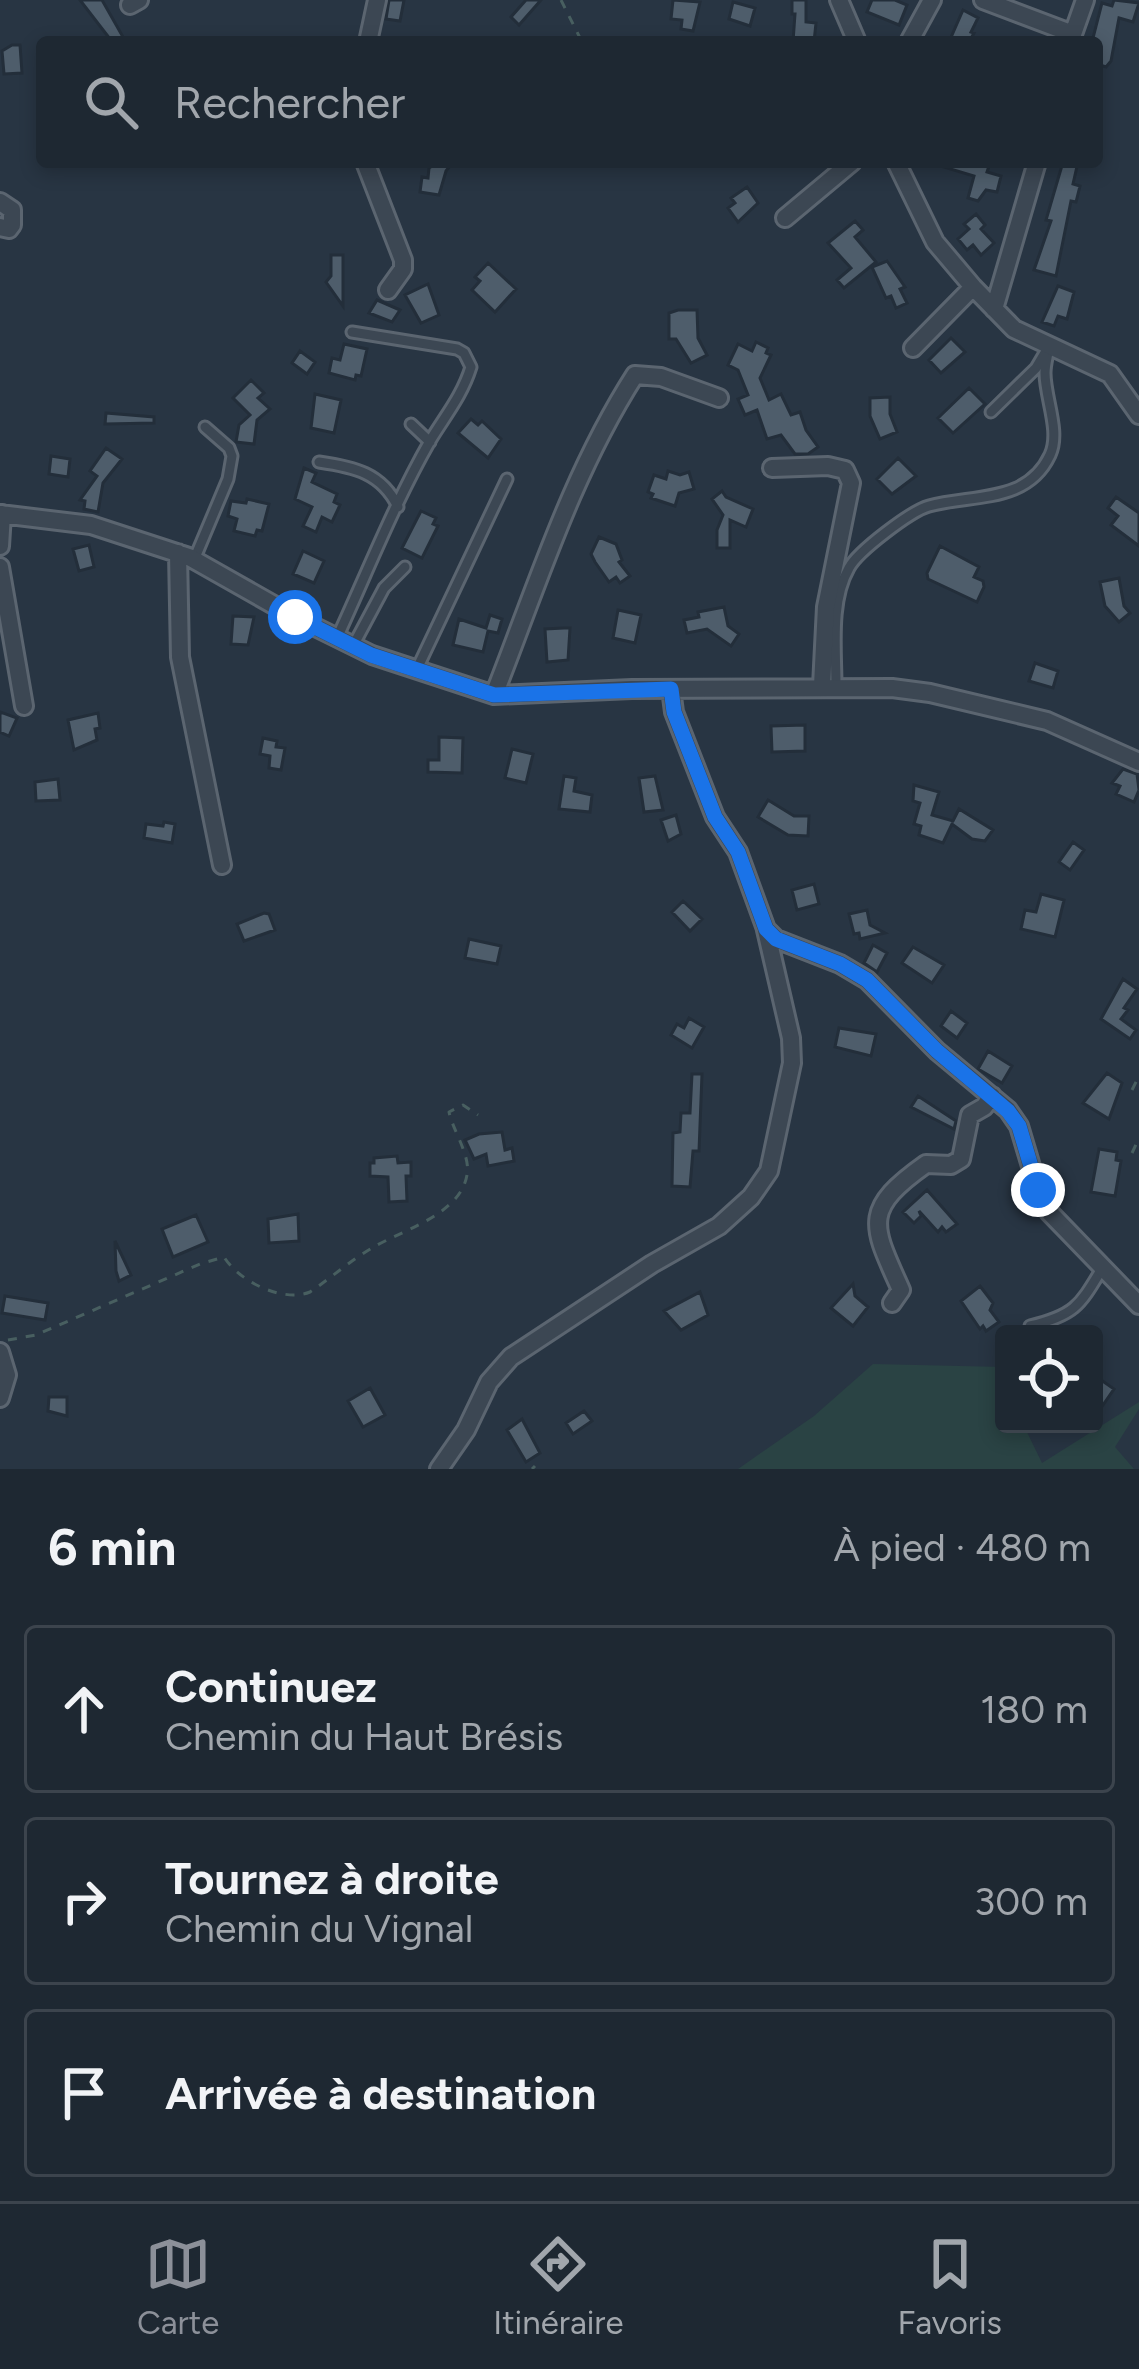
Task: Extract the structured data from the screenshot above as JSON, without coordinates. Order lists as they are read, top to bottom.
{
  "page": {
    "search": "Rechercher",
    "heading": ["6 min", "À pied · 480 m"],
    "list": [
      ["Continuez", "Chemin du Haut Brésis", "180 m"],
      ["Tournez à droite", "Chemin du Vignal", "300 m"],
      "Arrivée à destination"
    ],
    "nav": ["Carte", "Itinéraire", "Favoris"]
  }
}
